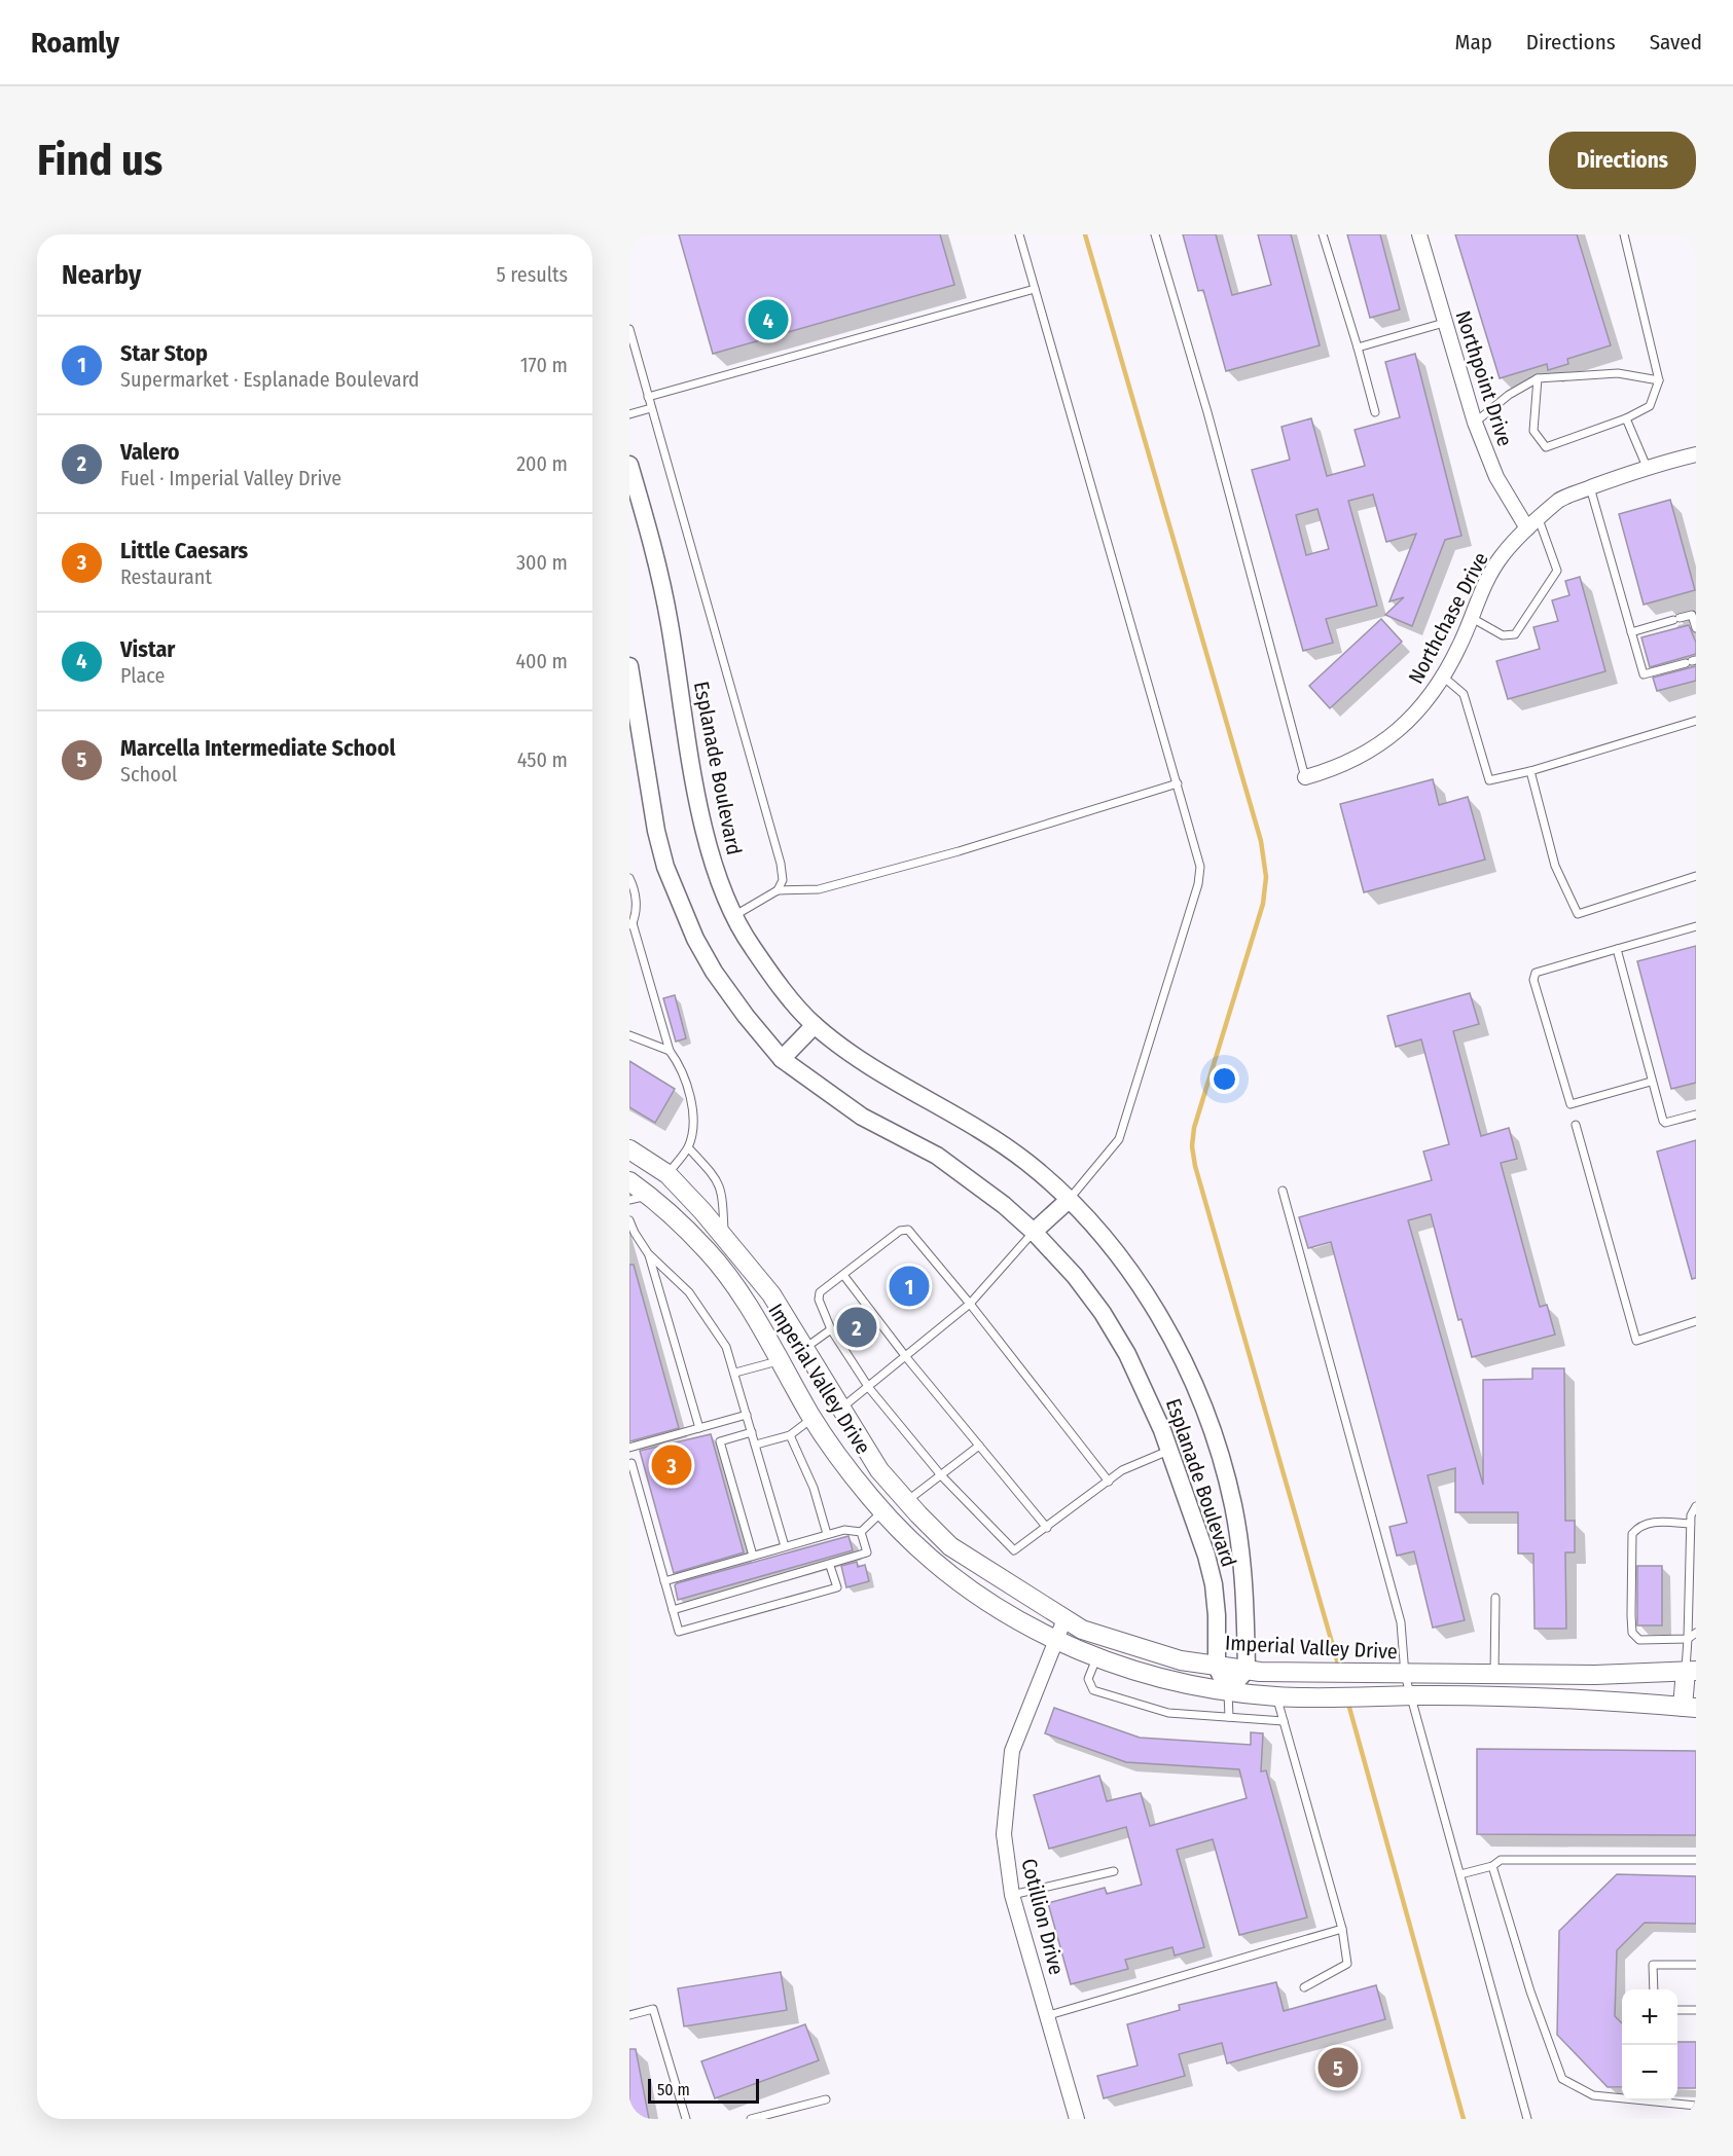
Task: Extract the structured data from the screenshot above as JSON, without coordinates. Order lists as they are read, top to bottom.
{
  "streets": {
    "main road": ["Imperial Valley Drive"],
    "street": [
      "Northpoint Drive",
      "Northchase Drive",
      "Esplanade Boulevard",
      "Cotillion Drive"
    ]
  },
  "crossings": [
    ["Northpoint Drive", "Northchase Drive"],
    ["Esplanade Boulevard", "Imperial Valley Drive"],
    ["Imperial Valley Drive", "Cotillion Drive"]
  ],
  "scale_bar": "50 m",
  "page": {
    "header": "Roamly",
    "nav": ["Map", "Directions", "Saved"],
    "buttons": "Directions",
    "title": "Find us",
    "heading": ["Nearby", "5 results"],
    "pins": [
      "4",
      "1",
      "2",
      "3",
      "5"
    ],
    "list": [
      {
        "mark": "1",
        "name": "Star Stop",
        "note": "Supermarket · Esplanade Boulevard",
        "value": "170 m"
      },
      {
        "mark": "2",
        "name": "Valero",
        "note": "Fuel · Imperial Valley Drive",
        "value": "200 m"
      },
      {
        "mark": "3",
        "name": "Little Caesars",
        "note": "Restaurant",
        "value": "300 m"
      },
      {
        "mark": "4",
        "name": "Vistar",
        "note": "Place",
        "value": "400 m"
      },
      {
        "mark": "5",
        "name": "Marcella Intermediate School",
        "note": "School",
        "value": "450 m"
      }
    ],
    "map_buttons": ["+", "−"],
    "scale": "50 m"
  }
}
